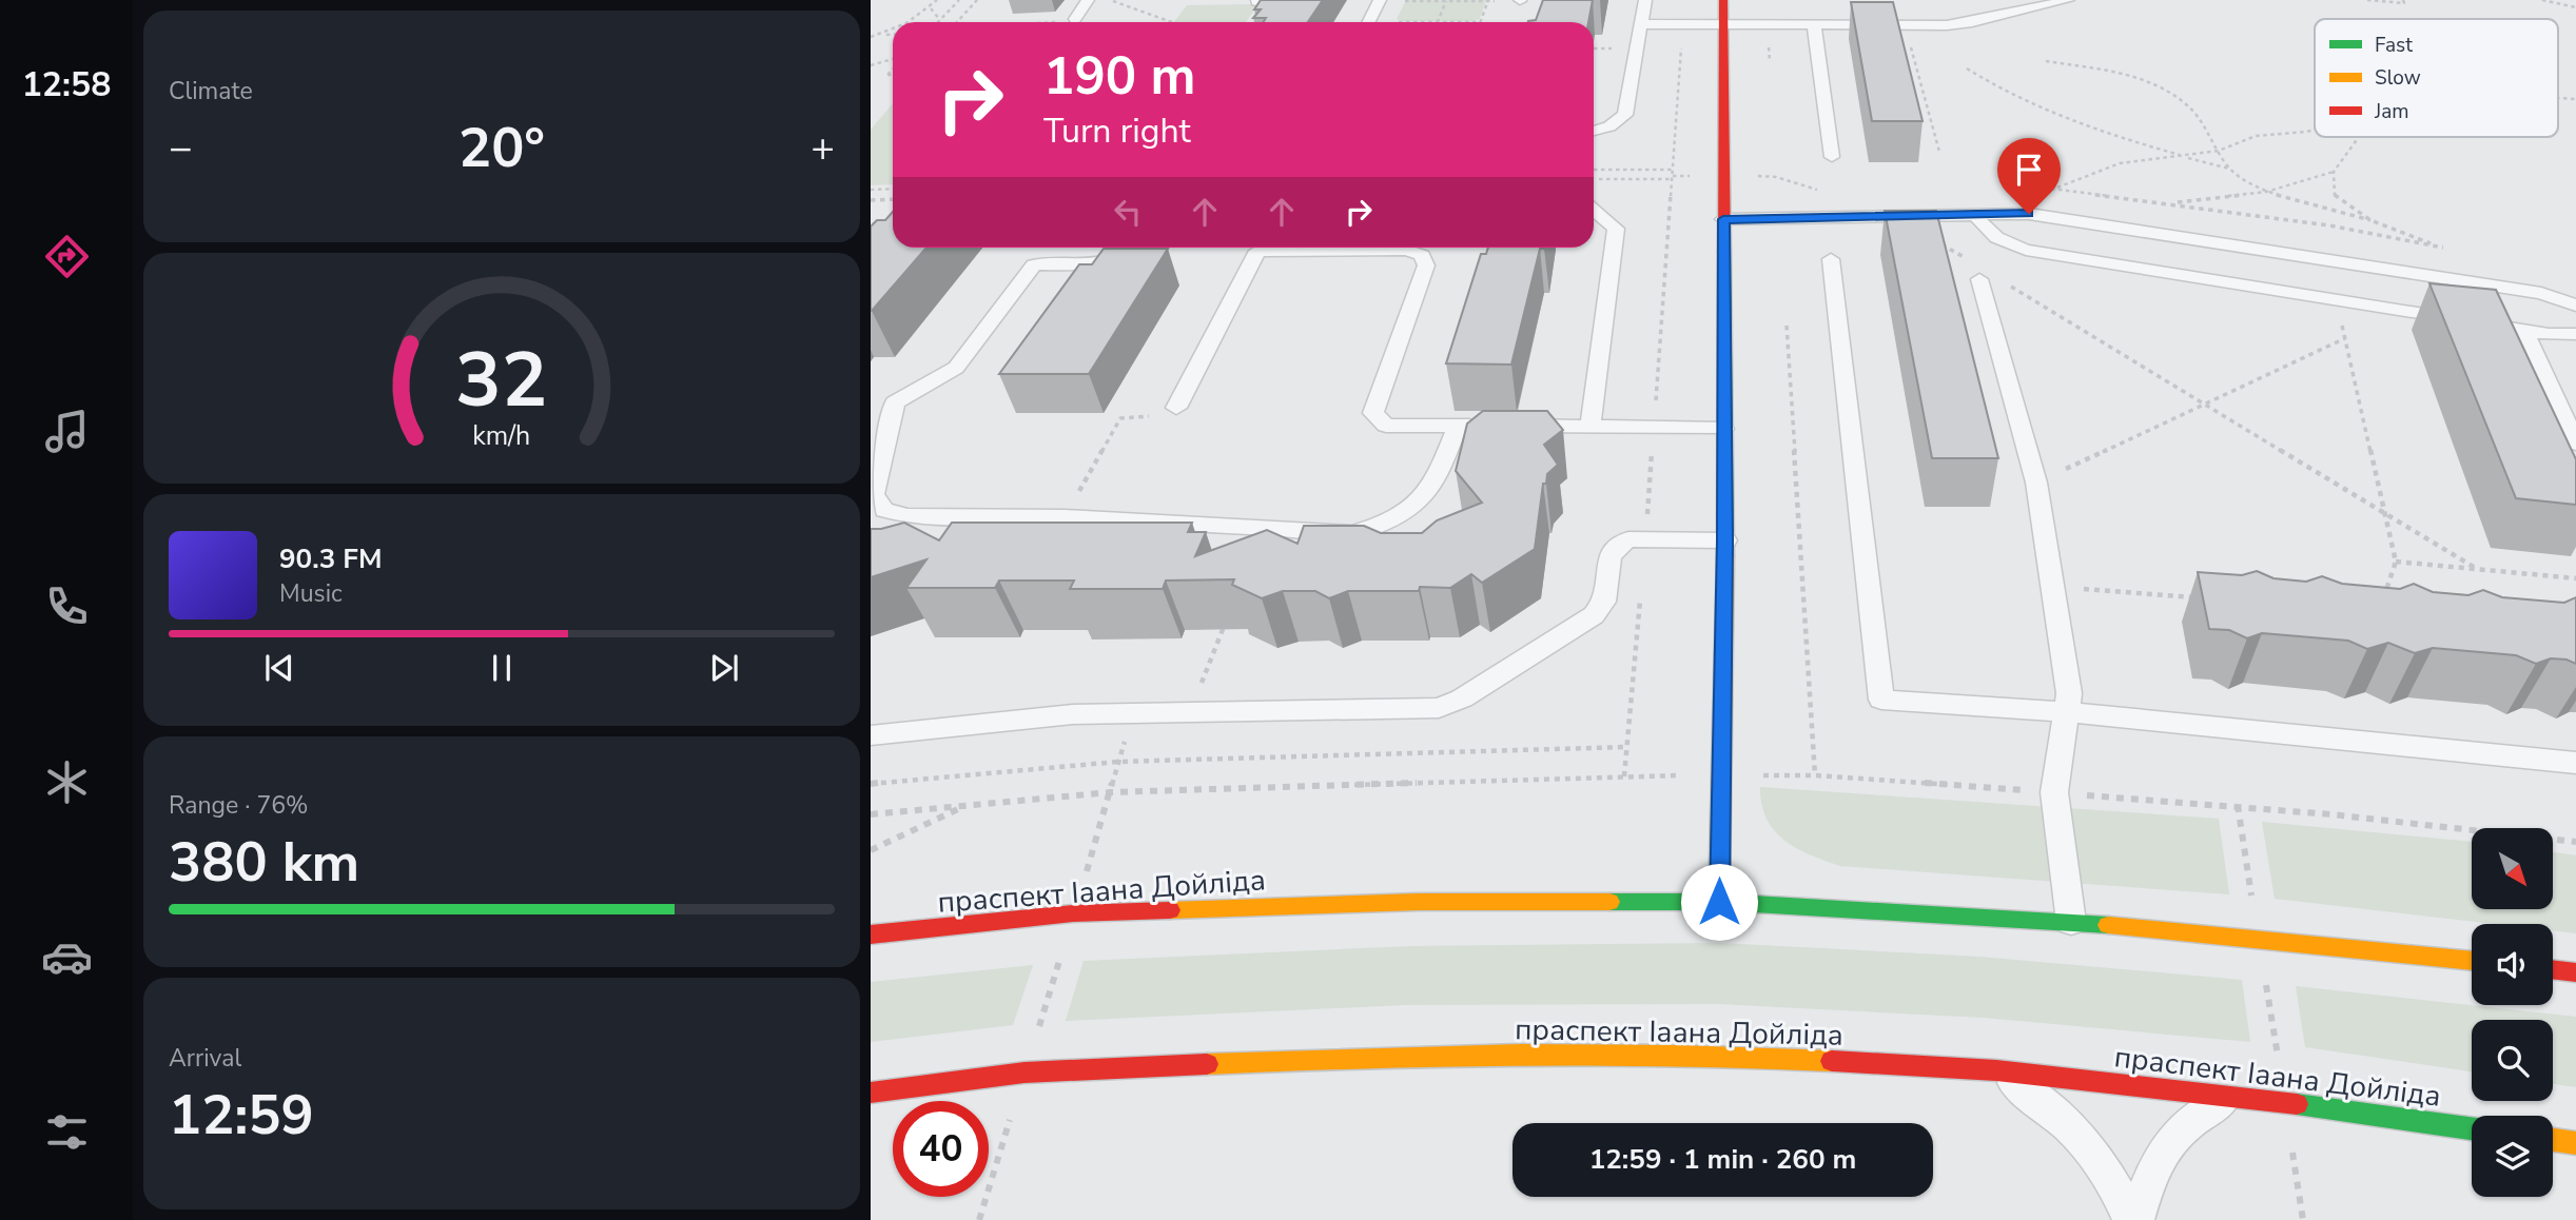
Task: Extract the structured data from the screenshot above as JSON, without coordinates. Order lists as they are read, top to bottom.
{
  "streets": {
    "main road": ["праспект Іаана Дойліда"]
  },
  "legend": ["Fast", "Slow", "Jam"],
  "north": "bottom right",
  "page": {
    "tabs": "12:58",
    "tile": [
      "Climate",
      ["Range · 76%", "380 km"],
      ["Arrival", "12:59"]
    ],
    "turn": ["190 m", "Turn right"],
    "heat": ["−", "20°", "+"],
    "song": ["90.3 FM", "Music"],
    "limit": "40",
    "trip": "12:59 · 1 min · 260 m",
    "gauge": ["32", "km/h"]
  }
}
